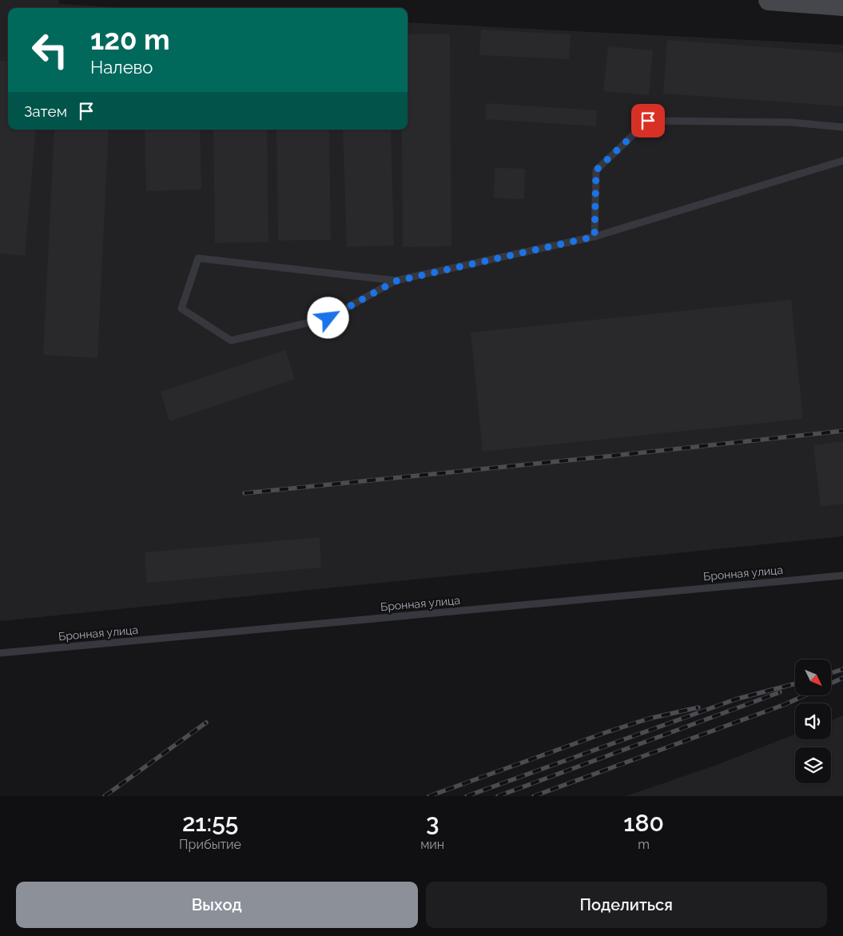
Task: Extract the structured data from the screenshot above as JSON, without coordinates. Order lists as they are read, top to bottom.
{
  "streets": {
    "lane": ["Бронная улица"]
  },
  "north": "bottom right",
  "page": {
    "turn": ["120 m", "Налево"],
    "then": "Затем",
    "eta": [
      "21:55",
      "Прибытие",
      "3",
      "мин",
      "180",
      "m"
    ],
    "buttons": ["Выход", "Поделиться"]
  }
}
